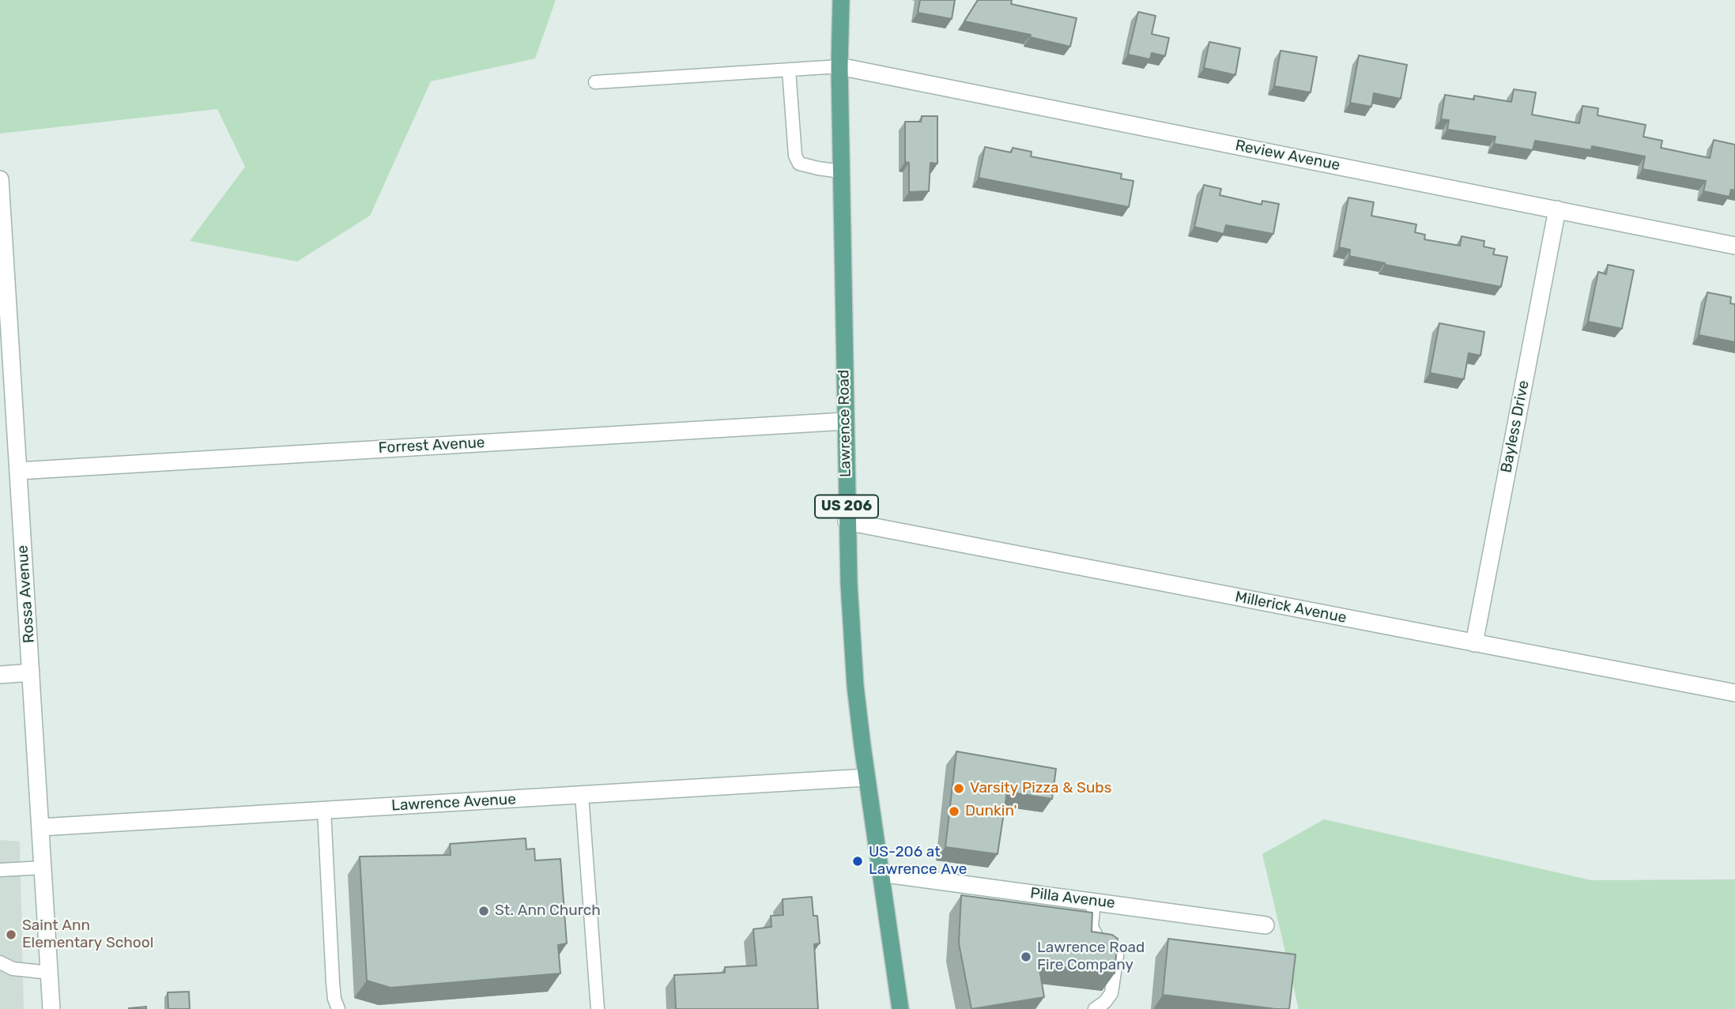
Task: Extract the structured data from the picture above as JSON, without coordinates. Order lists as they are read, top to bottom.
{
  "streets": {
    "main road": ["Lawrence Road", "US 206"],
    "street": [
      "Review Avenue",
      "Bayless Drive",
      "Forrest Avenue",
      "Rossa Avenue",
      "Millerick Avenue",
      "Lawrence Avenue",
      "Pilla Avenue"
    ]
  },
  "crossings": [
    ["Review Avenue", "Lawrence Road"],
    ["Review Avenue", "Bayless Drive"],
    ["Lawrence Road", "Forrest Avenue"],
    ["Lawrence Road", "Millerick Avenue"],
    ["Lawrence Road", "Lawrence Avenue"],
    ["Lawrence Road", "Pilla Avenue"],
    ["Bayless Drive", "Millerick Avenue"],
    ["Forrest Avenue", "Rossa Avenue"],
    ["Rossa Avenue", "Lawrence Avenue"]
  ],
  "places": [
    "Varsity Pizza & Subs",
    "Dunkin'",
    "US-206 at Lawrence Ave",
    "St. Ann Church",
    "Saint Ann Elementary School",
    "Lawrence Road Fire Company"
  ]
}
